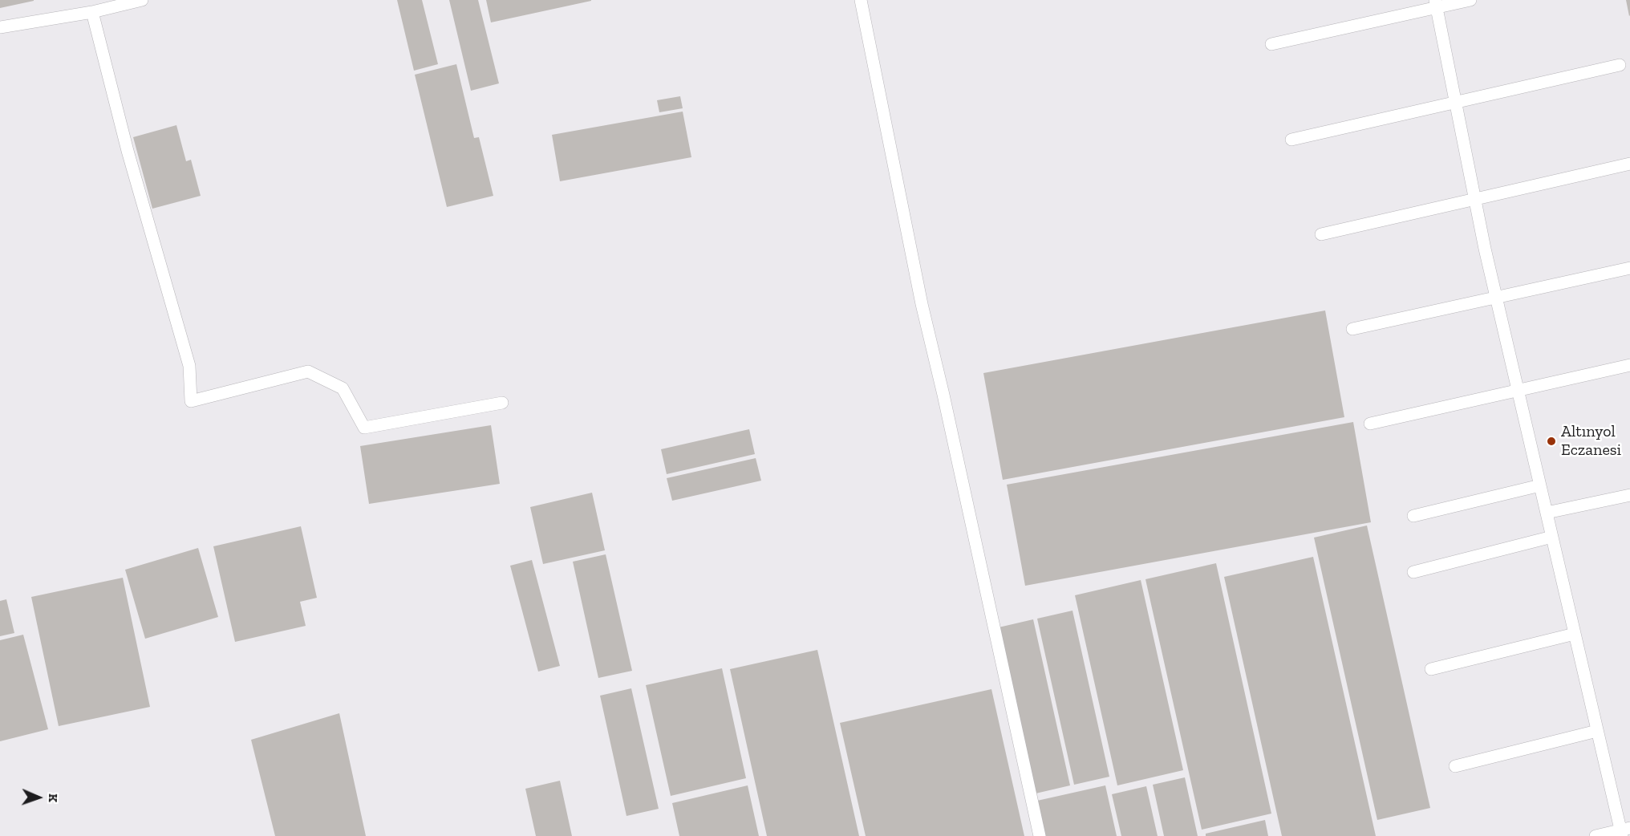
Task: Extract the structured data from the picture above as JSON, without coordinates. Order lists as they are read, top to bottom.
{
  "places": ["Altınyol Eczanesi"],
  "north": "right"
}
